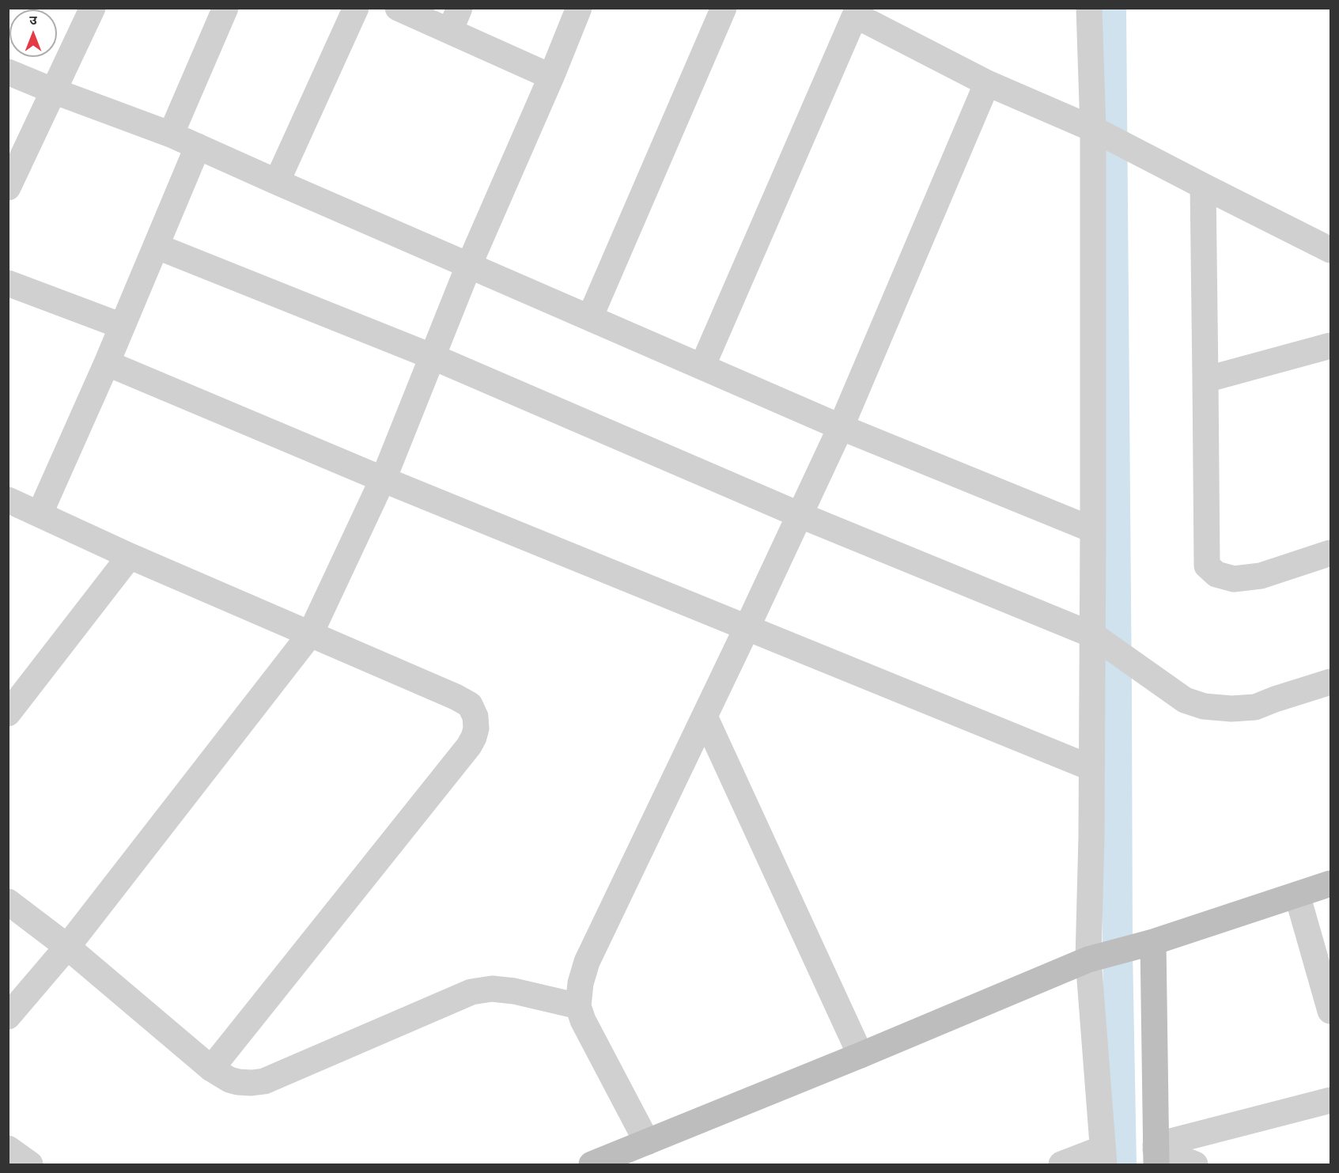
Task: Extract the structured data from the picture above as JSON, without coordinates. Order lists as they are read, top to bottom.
{
  "north": "top"
}
